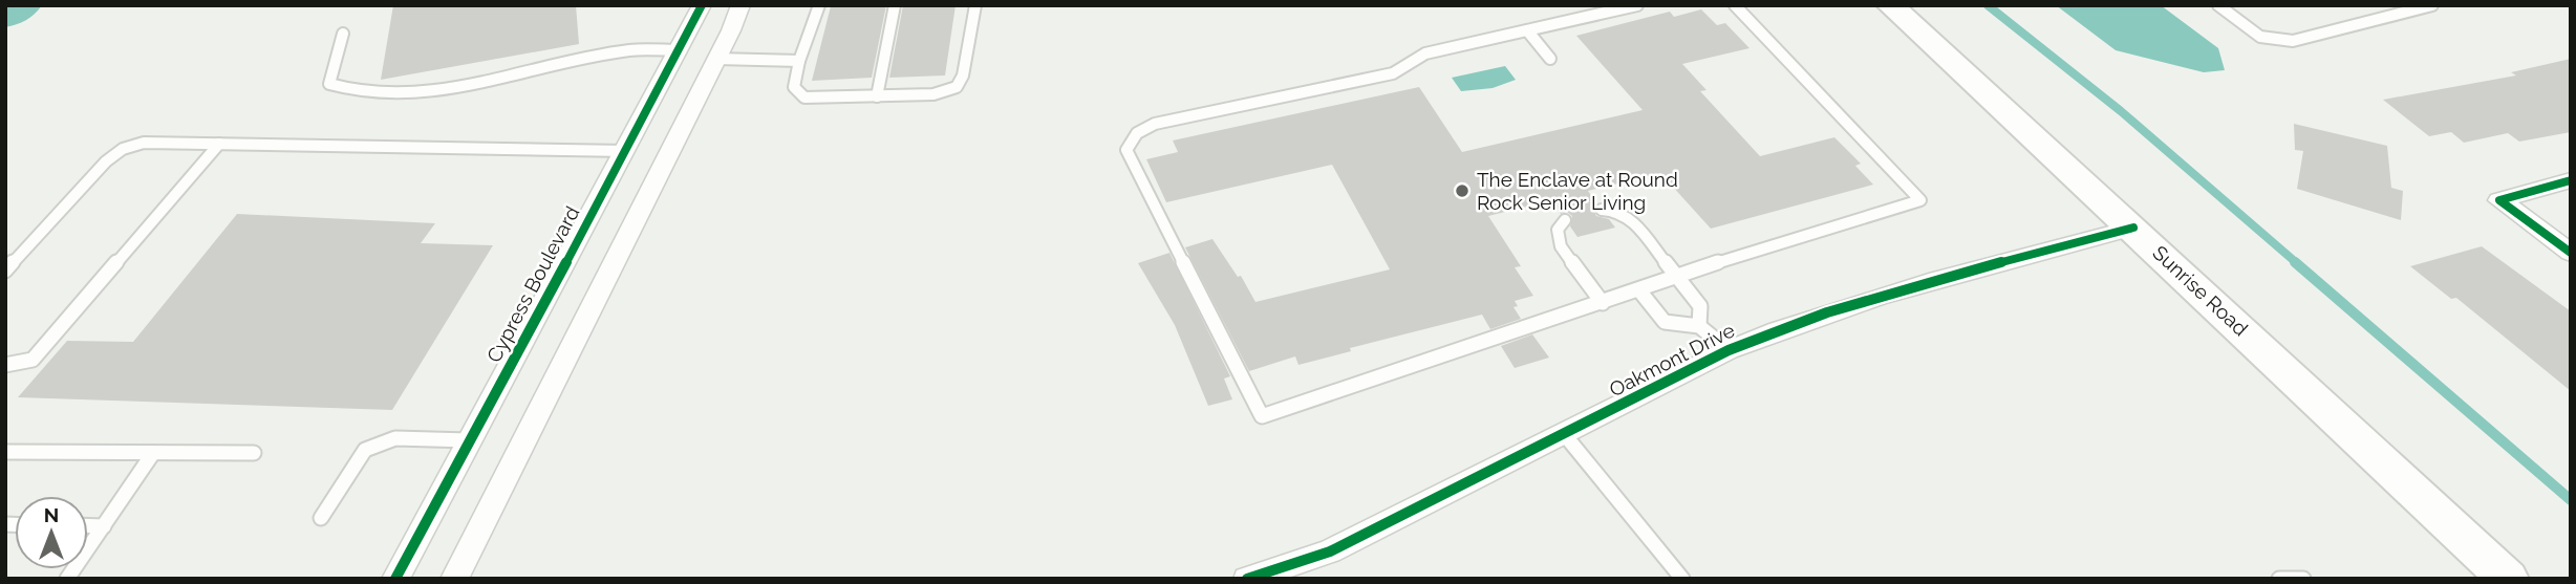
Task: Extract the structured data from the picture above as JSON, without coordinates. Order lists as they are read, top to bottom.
{
  "streets": {
    "main road": ["Sunrise Road"],
    "street": ["Cypress Boulevard", "Oakmont Drive"]
  },
  "crossings": [
    ["Sunrise Road", "Oakmont Drive"]
  ],
  "places": ["The Enclave at Round Rock Senior Living"],
  "north": "top"
}
